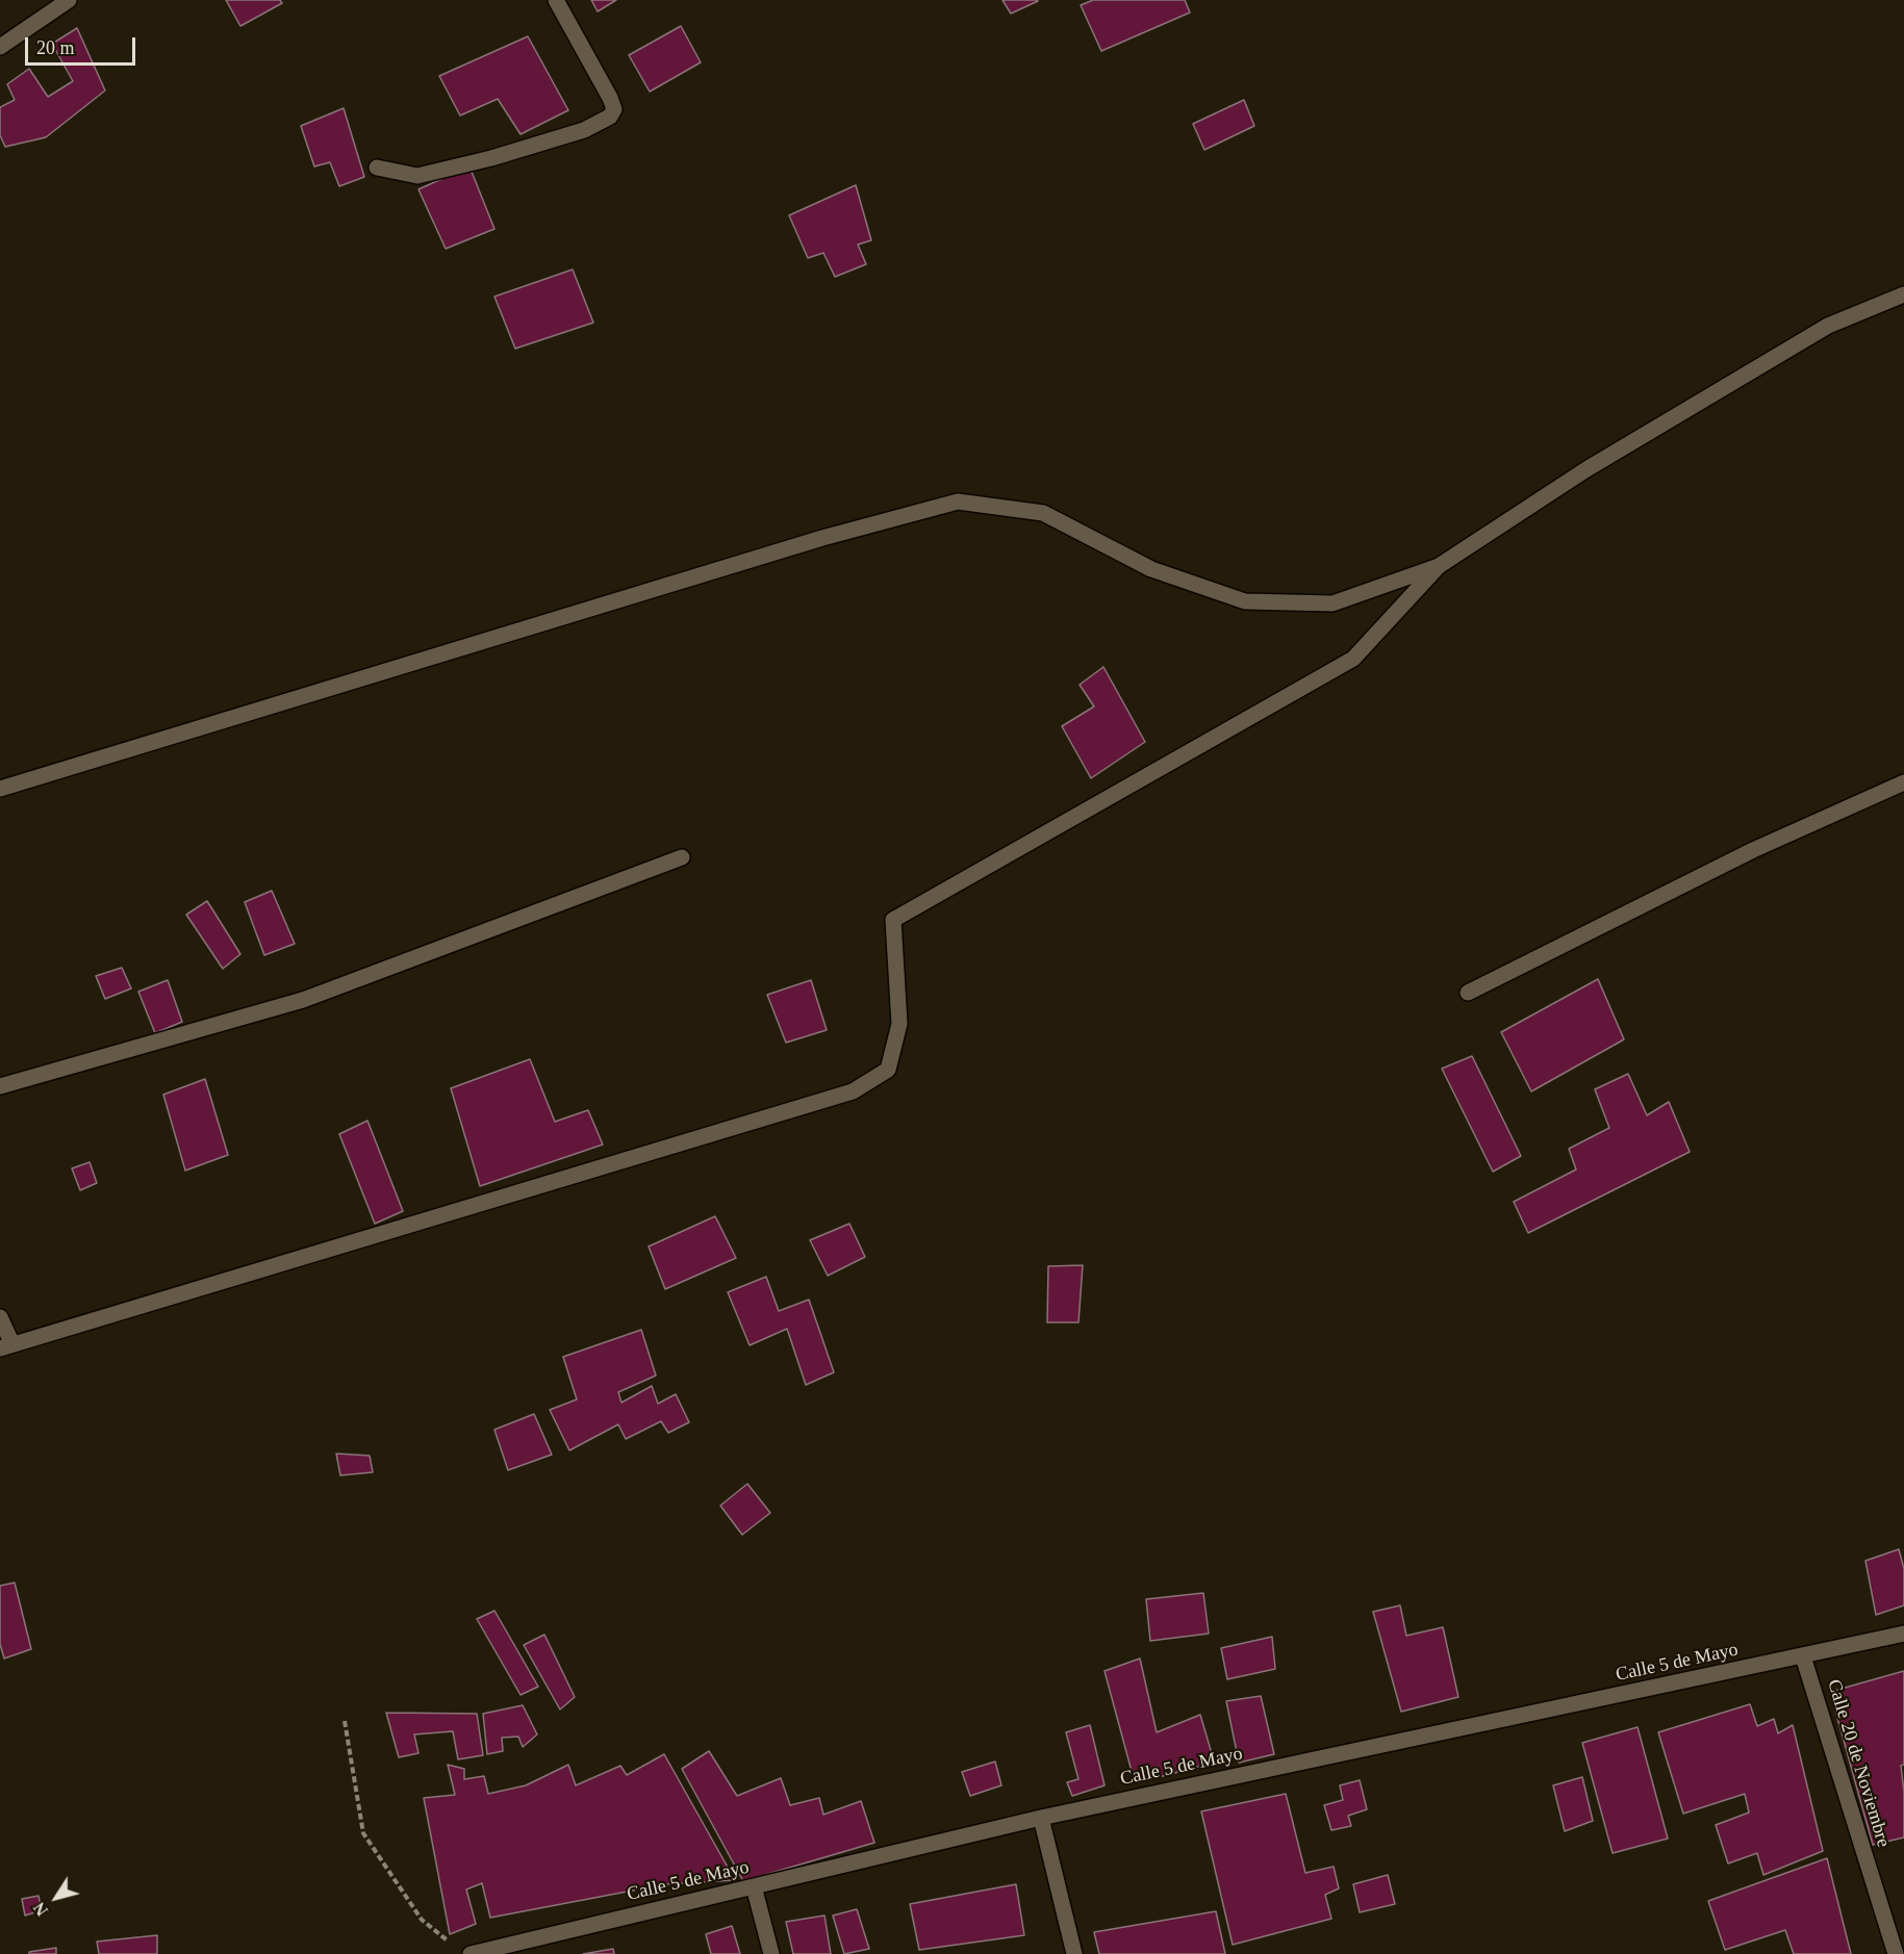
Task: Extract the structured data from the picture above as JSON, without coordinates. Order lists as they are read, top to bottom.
{
  "streets": {
    "street": ["Calle 5 de Mayo", "Calle 20 de Noviembre"]
  },
  "crossings": [
    ["Calle 5 de Mayo", "Calle 20 de Noviembre"]
  ],
  "scale_bar": "20 m",
  "north": "bottom left"
}
